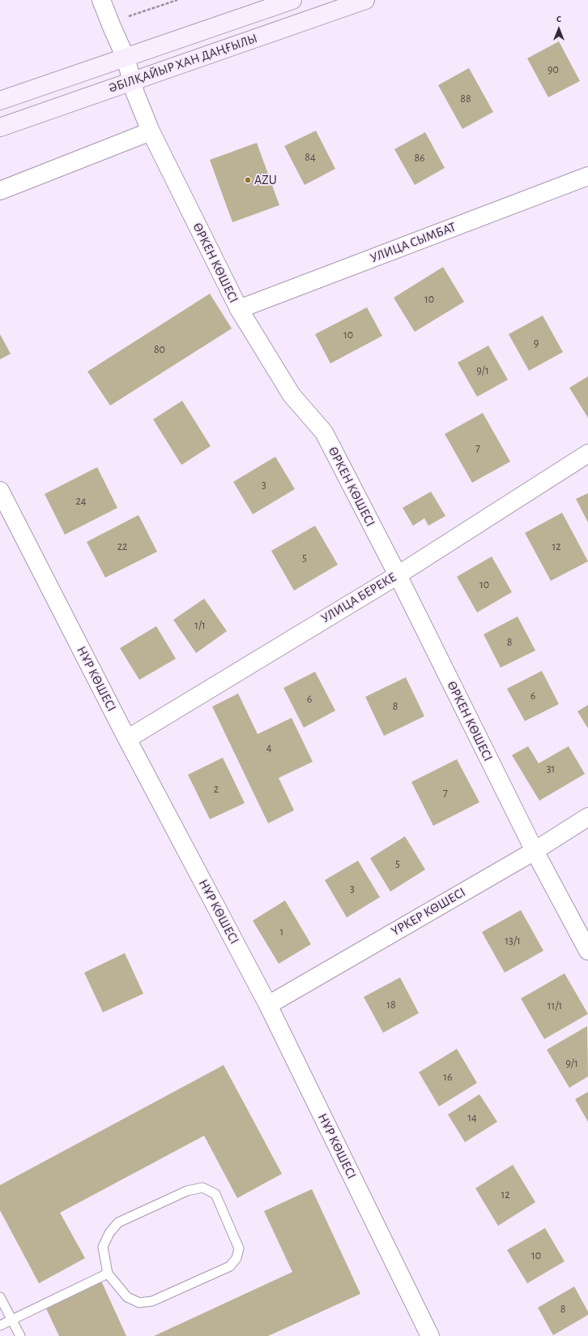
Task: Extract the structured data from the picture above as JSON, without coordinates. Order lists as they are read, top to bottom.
{
  "streets": {
    "street": [
      "ӘБІЛҚАЙЫР ХАН ДАҢҒЫЛЫ",
      "УЛИЦА СЫМБАТ",
      "ӨРКЕН КӨШЕСІ",
      "УЛИЦА БЕРЕКЕ",
      "НҰР КӨШЕСІ",
      "ҮРКЕР КӨШЕСІ"
    ]
  },
  "crossings": [
    ["ӘБІЛҚАЙЫР ХАН ДАҢҒЫЛЫ", "ӨРКЕН КӨШЕСІ"],
    ["УЛИЦА СЫМБАТ", "ӨРКЕН КӨШЕСІ"],
    ["ӨРКЕН КӨШЕСІ", "УЛИЦА БЕРЕКЕ"],
    ["ӨРКЕН КӨШЕСІ", "ҮРКЕР КӨШЕСІ"],
    ["УЛИЦА БЕРЕКЕ", "НҰР КӨШЕСІ"],
    ["НҰР КӨШЕСІ", "ҮРКЕР КӨШЕСІ"]
  ],
  "places": ["AZU"],
  "house_numbers": [
    "90",
    "88",
    "84",
    "86",
    "10",
    "10",
    "9",
    "80",
    "9/1",
    "7",
    "3",
    "24",
    "22",
    "12",
    "5",
    "10",
    "1/1",
    "8",
    "6",
    "6",
    "8",
    "4",
    "31",
    "2",
    "7",
    "5",
    "3",
    "1",
    "13/1",
    "18",
    "11/1",
    "9/1",
    "16",
    "14",
    "12",
    "10",
    "8"
  ],
  "north": "top"
}
